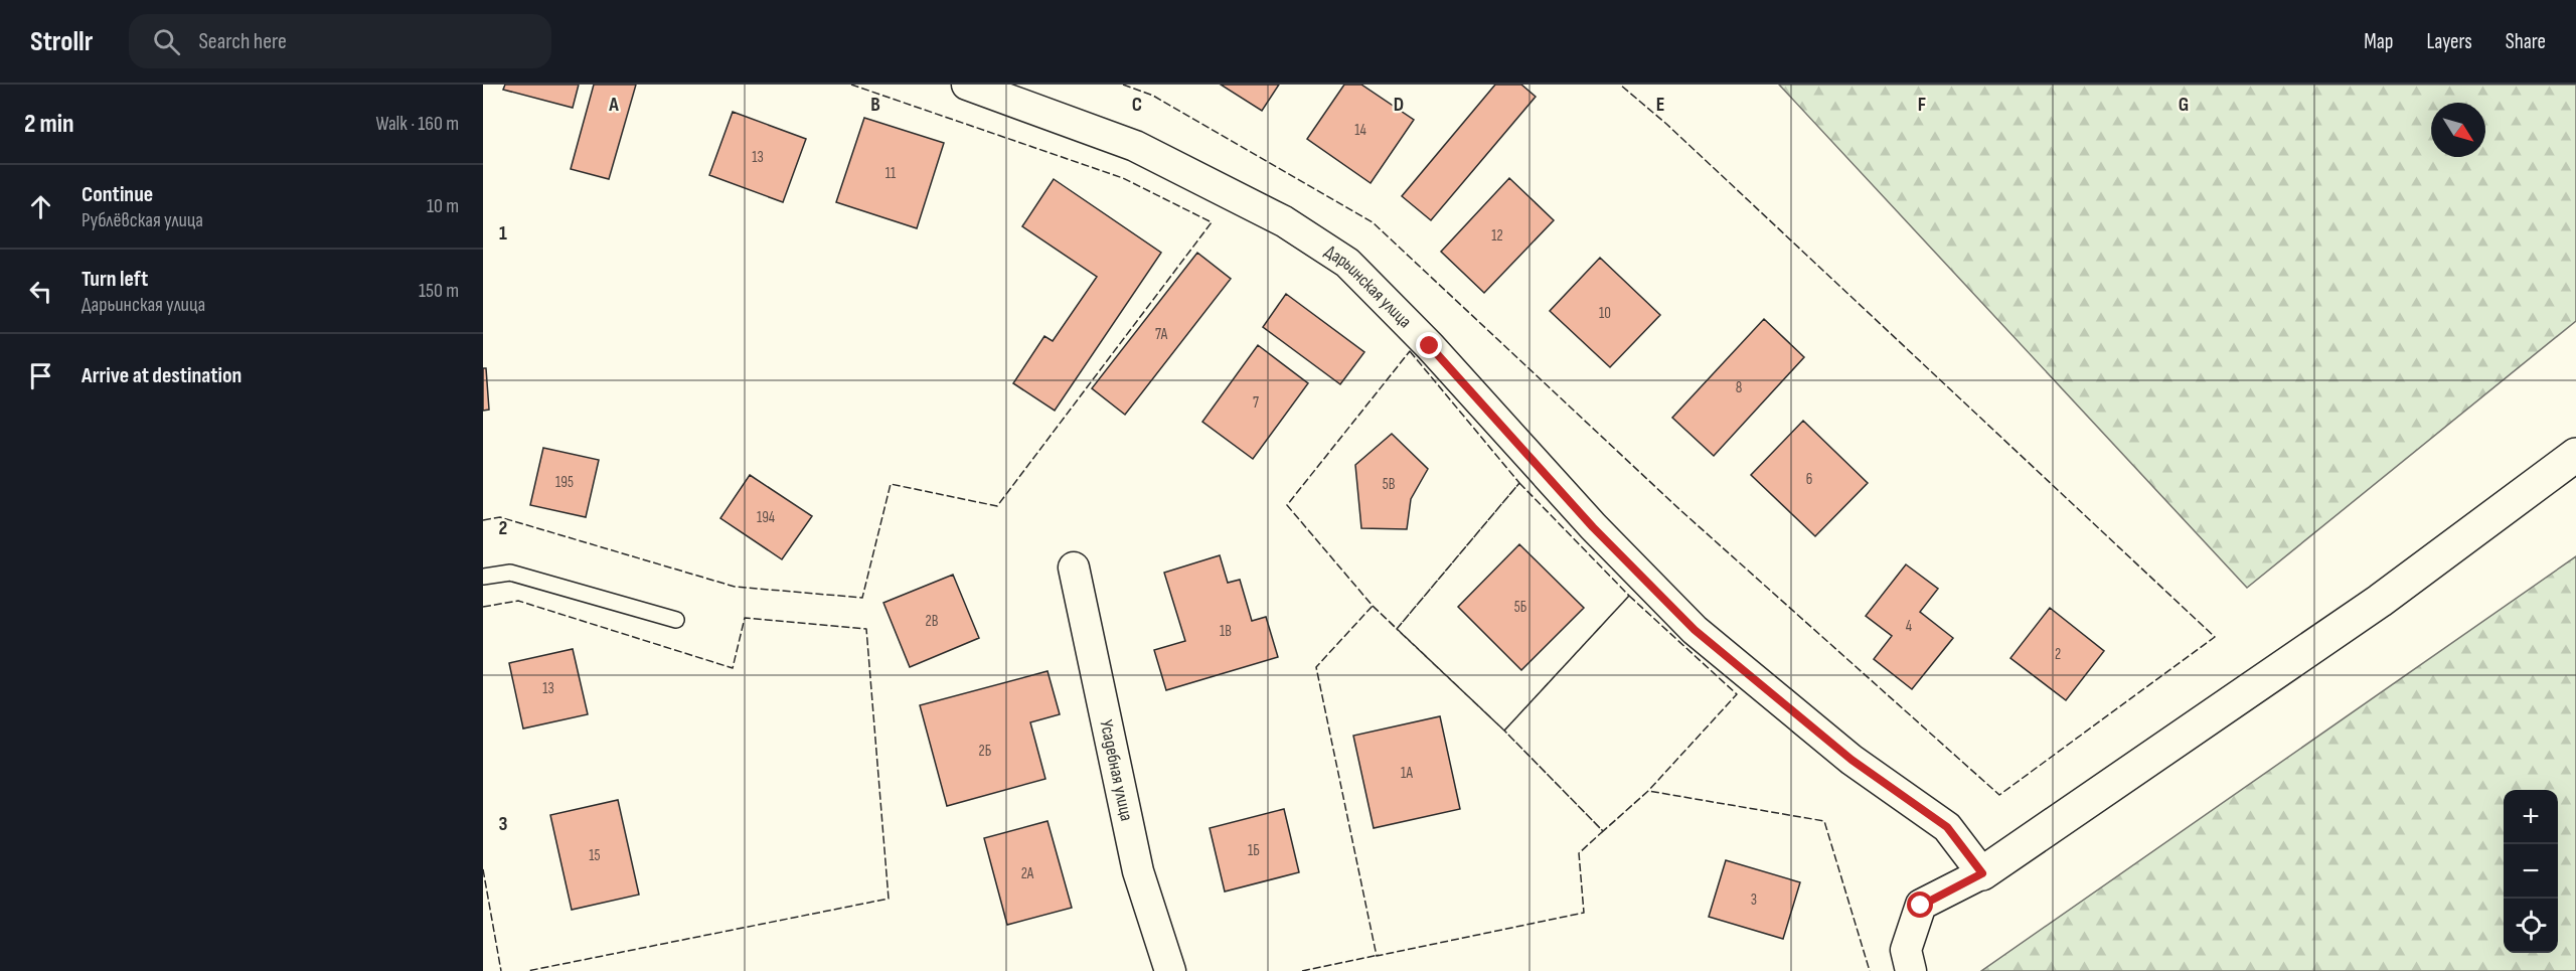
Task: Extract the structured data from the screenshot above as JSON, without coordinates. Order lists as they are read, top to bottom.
{
  "streets": {
    "street": ["Дарьинская улица", "Усадебная улица"]
  },
  "house_numbers": [
    "14",
    "13",
    "11",
    "12",
    "10",
    "7А",
    "8",
    "7",
    "6",
    "195",
    "5В",
    "194",
    "5Б",
    "2В",
    "4",
    "1В",
    "2",
    "13",
    "2Б",
    "1А",
    "1Б",
    "15",
    "2А",
    "3"
  ],
  "north": "bottom right",
  "page": {
    "header": "Strollr",
    "search": "Search here",
    "nav": ["Map", "Layers", "Share"],
    "heading": ["2 min", "Walk · 160 m"],
    "list": [
      ["Continue", "Рублёвская улица", "10 m"],
      ["Turn left", "Дарьинская улица", "150 m"],
      "Arrive at destination"
    ],
    "map_buttons": ["+", "−"]
  },
  "grid": {
    "columns": [
      "A",
      "B",
      "C",
      "D",
      "E",
      "F",
      "G"
    ],
    "rows": ["1", "2", "3"]
  }
}
